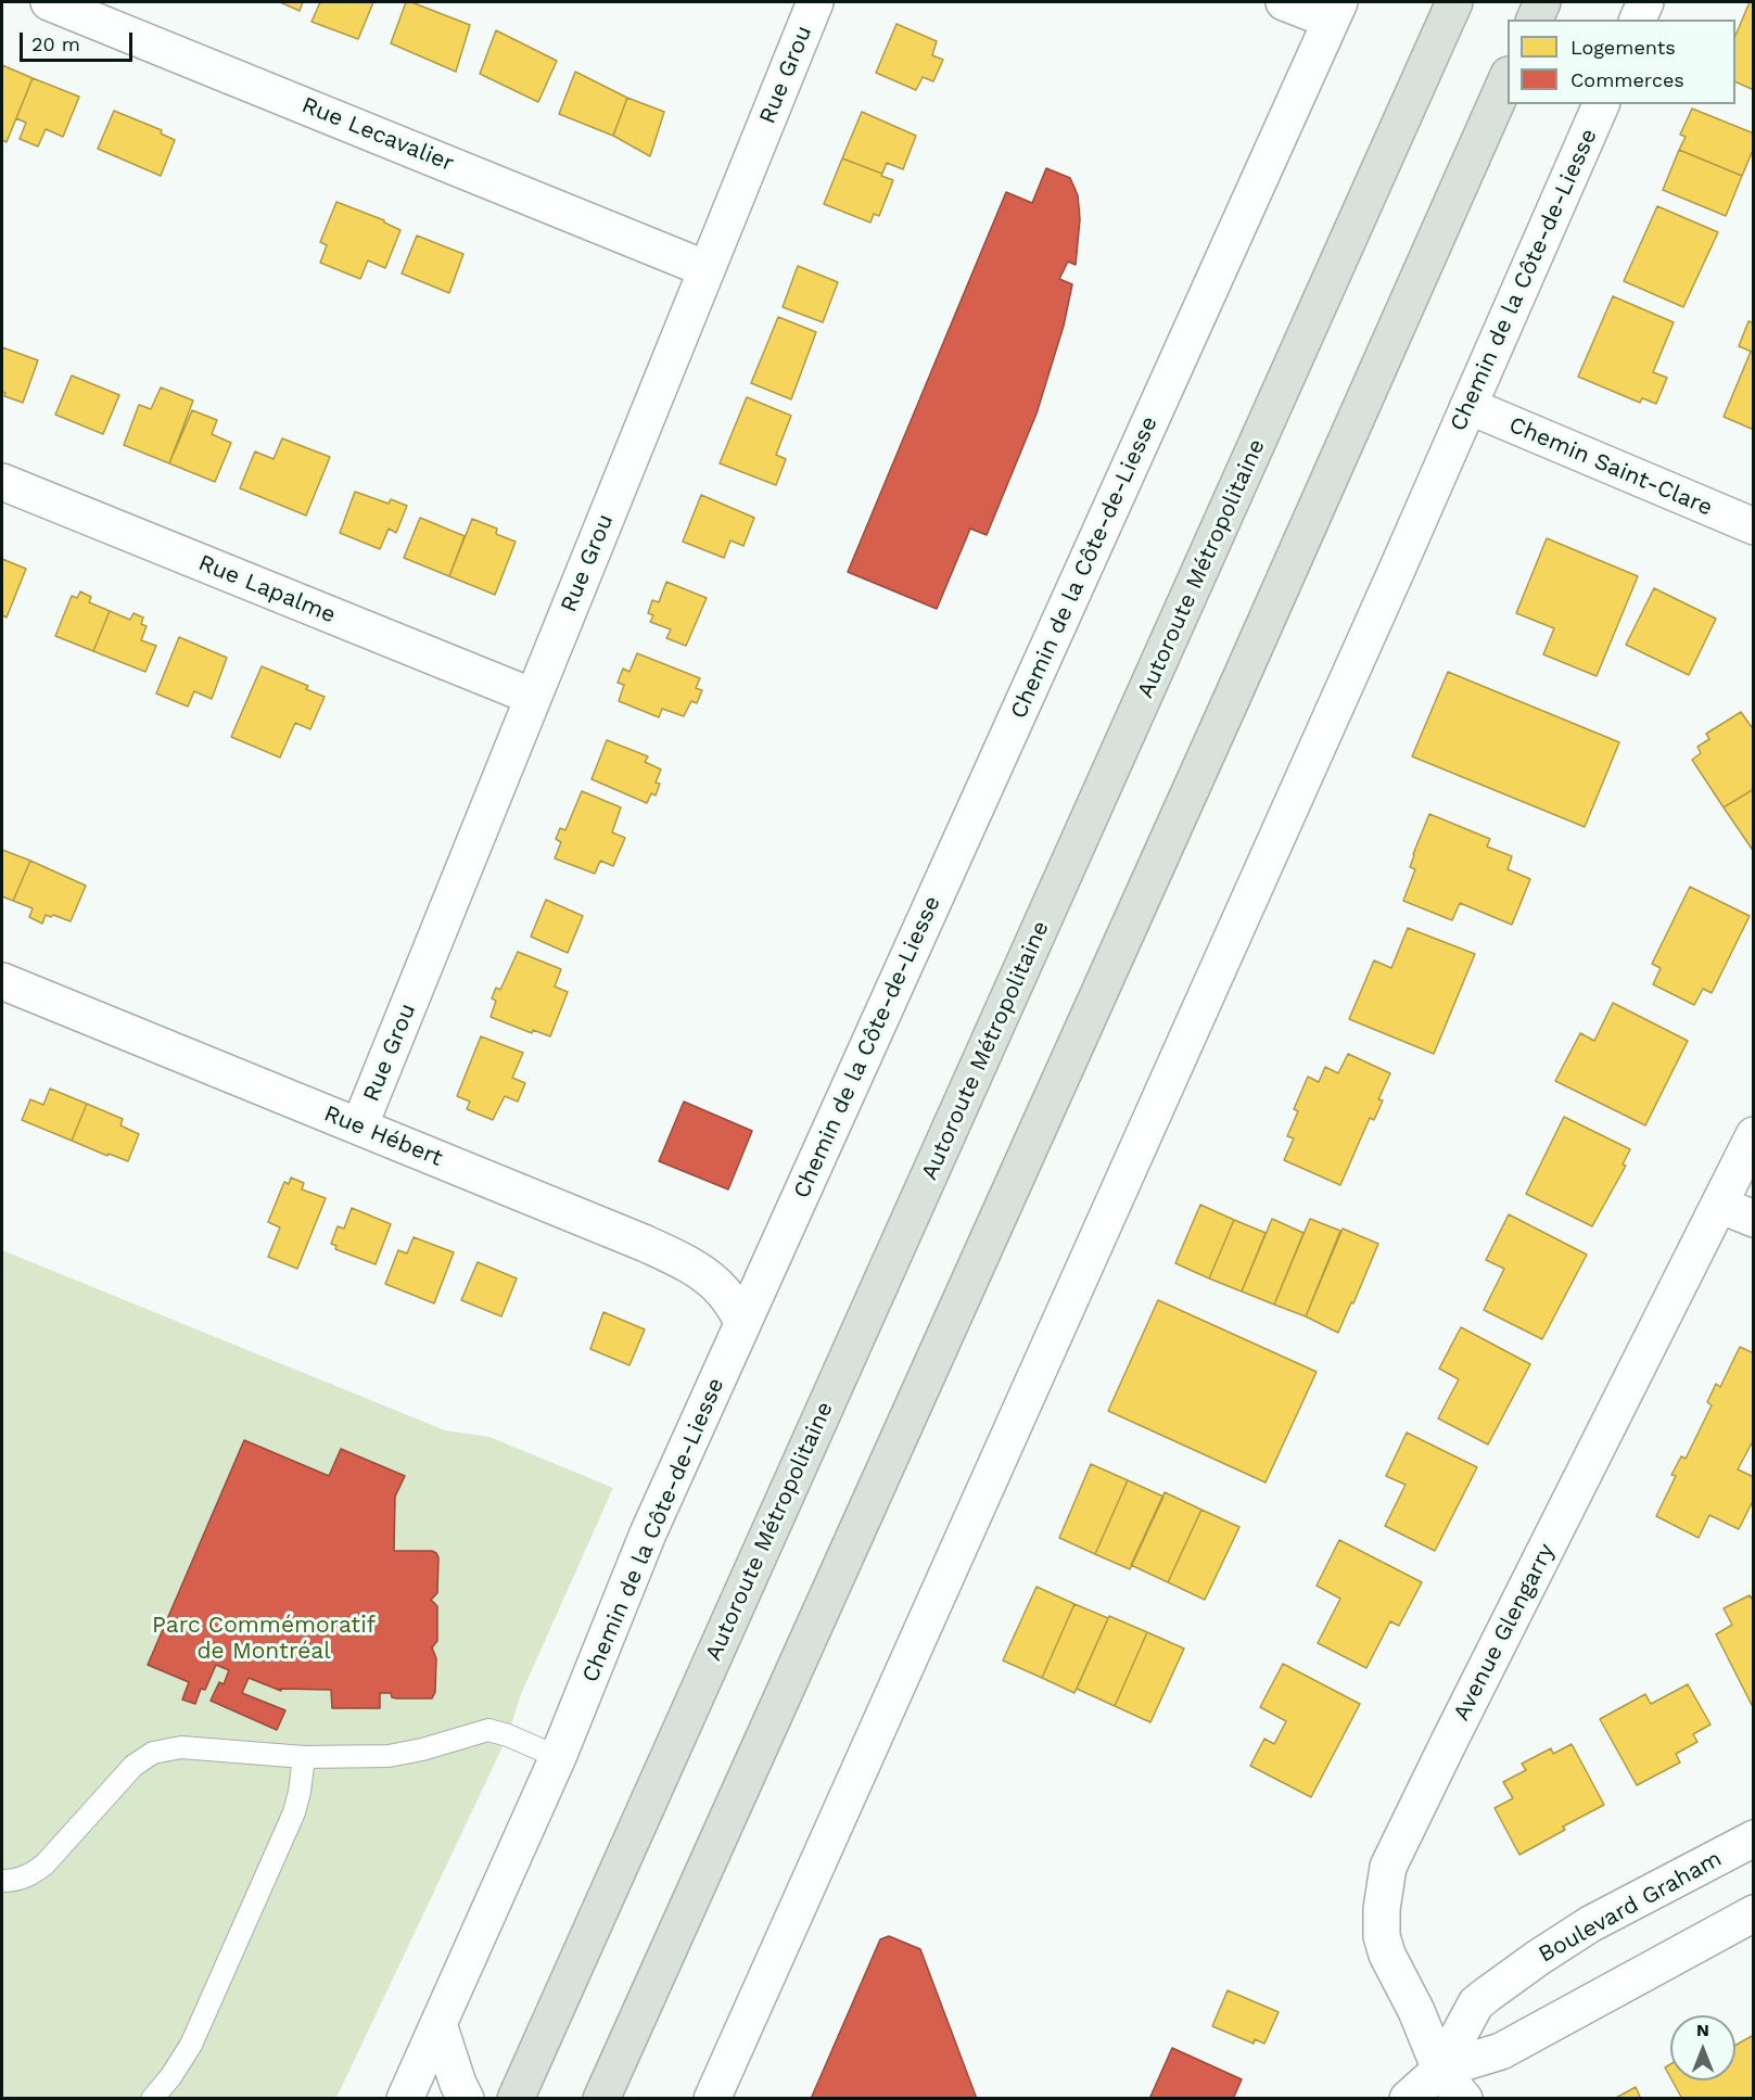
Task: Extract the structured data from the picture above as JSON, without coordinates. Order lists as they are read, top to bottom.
{
  "streets": {
    "highway": ["Autoroute Métropolitaine"],
    "street": [
      "Rue Grou",
      "Rue Lecavalier",
      "Chemin de la Côte-de-Liesse",
      "Chemin Saint-Clare",
      "Rue Lapalme",
      "Rue Hébert",
      "Avenue Glengarry",
      "Boulevard Graham"
    ]
  },
  "crossings": [
    ["Rue Grou", "Rue Lecavalier"],
    ["Rue Grou", "Rue Lapalme"],
    ["Rue Grou", "Rue Hébert"],
    ["Chemin de la Côte-de-Liesse", "Chemin Saint-Clare"],
    ["Chemin de la Côte-de-Liesse", "Rue Hébert"],
    ["Avenue Glengarry", "Boulevard Graham"]
  ],
  "parks": ["Parc Commémoratif de Montréal"],
  "legend": ["Logements", "Commerces"],
  "scale_bar": "20 m",
  "north": "top"
}
